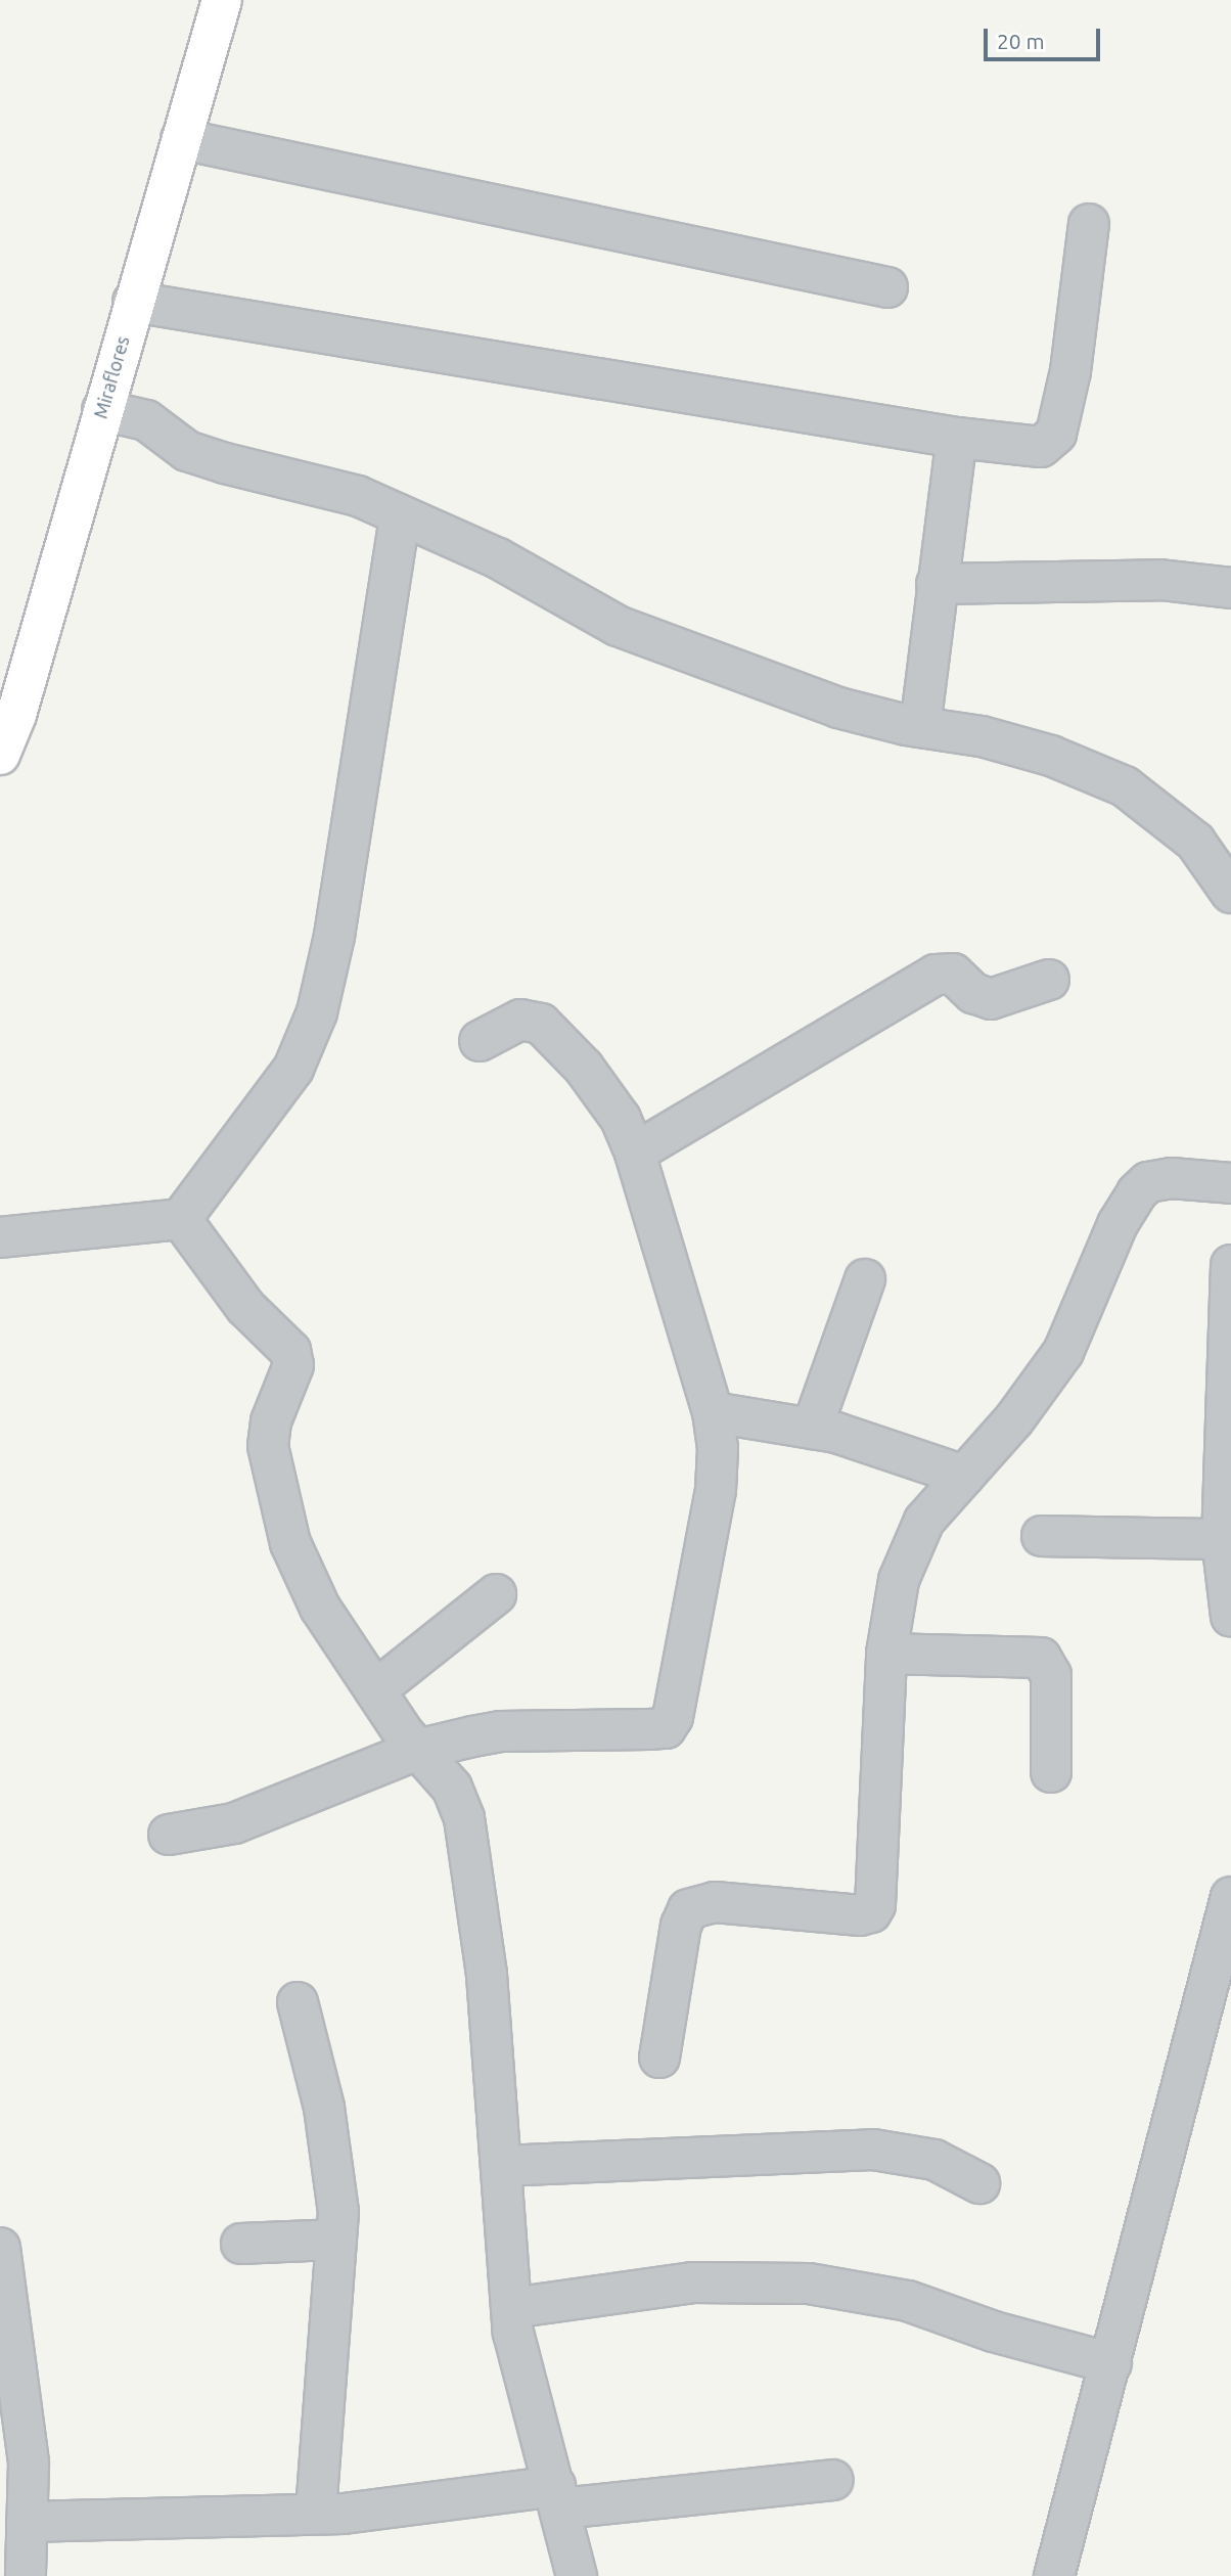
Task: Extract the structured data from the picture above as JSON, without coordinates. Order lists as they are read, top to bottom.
{
  "streets": {
    "main road": ["Miraflores"]
  },
  "scale_bar": "20 m"
}
